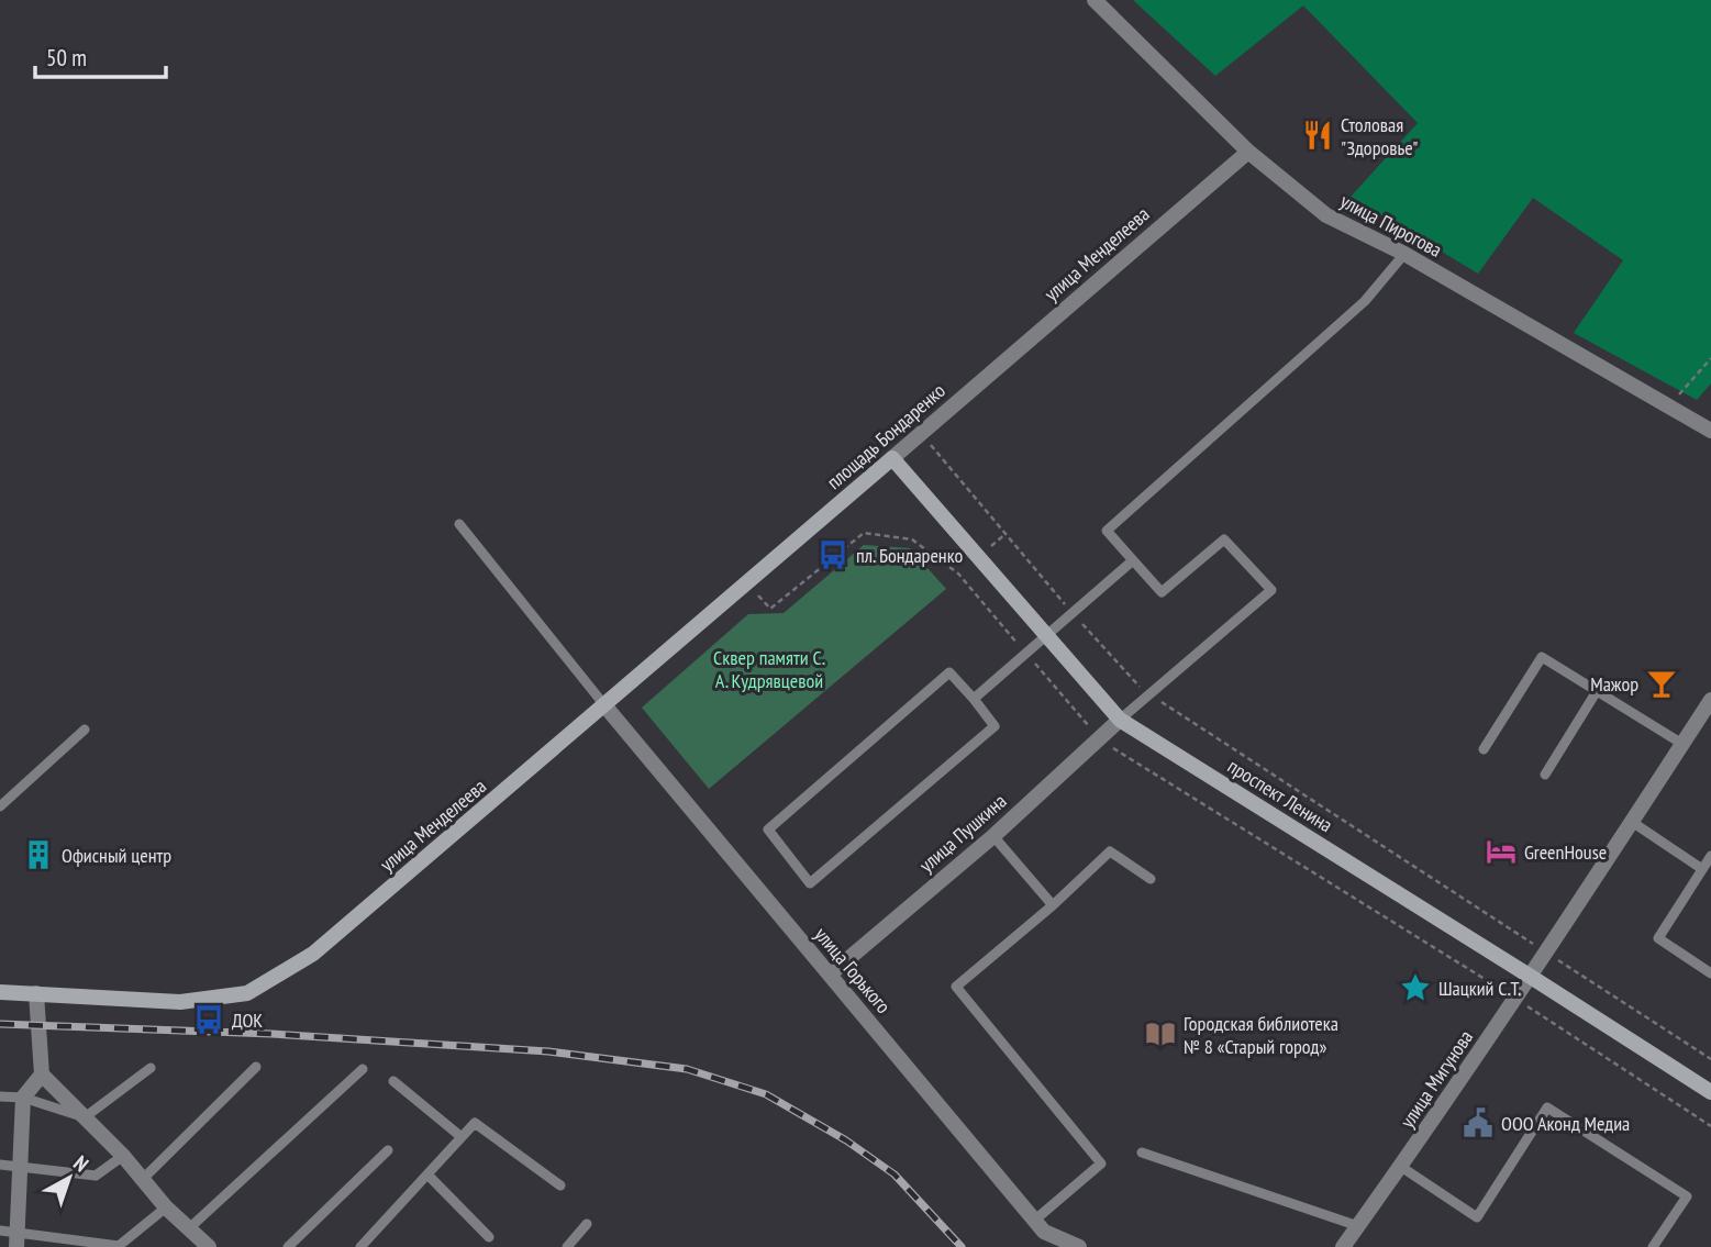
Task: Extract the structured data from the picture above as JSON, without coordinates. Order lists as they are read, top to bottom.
{
  "streets": {
    "main road": ["улица Менделеева", "площадь Бондаренко", "проспект Ленина"],
    "street": [
      "улица Пирогова",
      "улица Пушкина",
      "улица Горького",
      "улица Мигунова"
    ]
  },
  "crossings": [
    ["улица Пирогова", "улица Менделеева"],
    ["улица Менделеева", "площадь Бондаренко"],
    ["улица Менделеева", "улица Горького"],
    ["площадь Бондаренко", "проспект Ленина"],
    ["проспект Ленина", "улица Пушкина"],
    ["проспект Ленина", "улица Мигунова"],
    ["улица Пушкина", "улица Горького"]
  ],
  "parks": ["Сквер памяти С. А. Кудрявцевой"],
  "places": {
    "restaurant": ["Столовая \"Здоровье\""],
    "bus stop": ["пл. Бондаренко", "ДОК"],
    "bar": ["Мажор"],
    "hotel": ["GreenHouse"],
    "building": ["Офисный центр"],
    "place": ["Шацкий С.Т."],
    "library": ["Городская библиотека № 8 «Старый город»"],
    "public building": ["ООО Аконд Медиа"]
  },
  "scale_bar": "50 m",
  "north": "top right"
}
